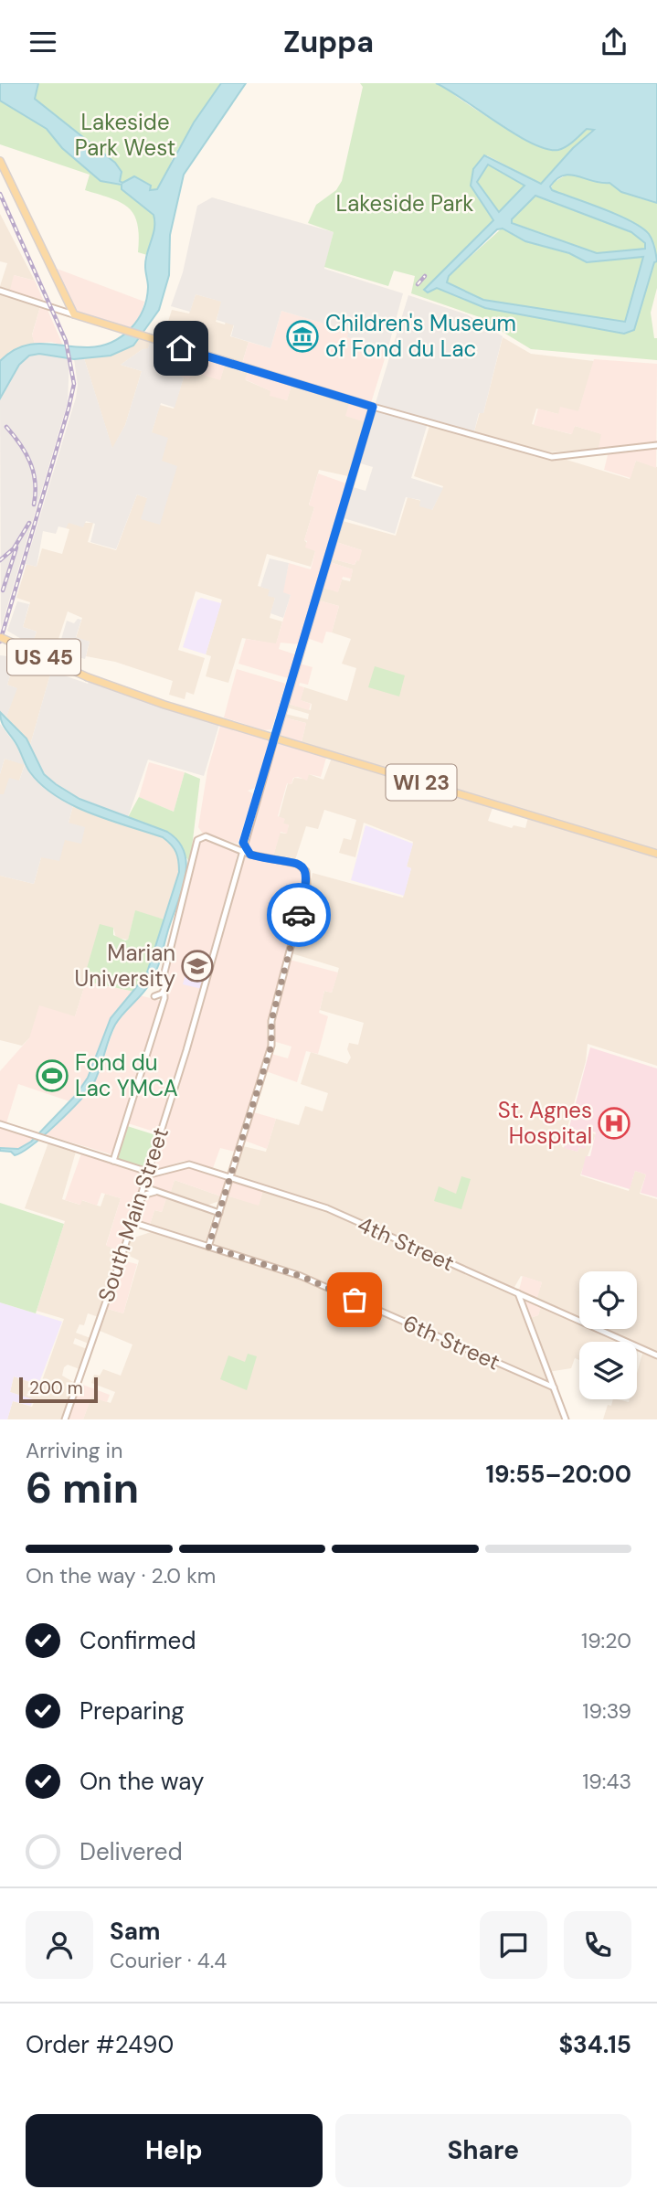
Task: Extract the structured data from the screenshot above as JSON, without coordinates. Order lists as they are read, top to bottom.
{
  "streets": {
    "main road": [
      "US 45",
      "WI 23",
      "South Main Street",
      "4th Street",
      "6th Street"
    ]
  },
  "crossings": [
    ["US 45", "WI 23"],
    ["US 45", "South Main Street"],
    ["WI 23", "South Main Street"],
    ["South Main Street", "4th Street"],
    ["South Main Street", "6th Street"]
  ],
  "parks": ["Lakeside Park West", "Lakeside Park"],
  "places": {
    "museum": ["Children's Museum of Fond du Lac"],
    "school or university": ["Marian University"],
    "sports": ["Fond du Lac YMCA"],
    "hospital": ["St. Agnes Hospital"]
  },
  "scale_bar": "200 m",
  "page": {
    "header": "Zuppa",
    "scale": "200 m",
    "heading": ["6 min", "Arriving in", "19:55–20:00"],
    "panel": [
      "Sam",
      "Courier · 4.4",
      "Order #2490",
      "$34.15"
    ],
    "bar": "On the way · 2.0 km",
    "list": [
      ["Confirmed", "19:20"],
      ["Preparing", "19:39"],
      ["On the way", "19:43"],
      "Delivered"
    ],
    "buttons": ["Help", "Share"]
  }
}
